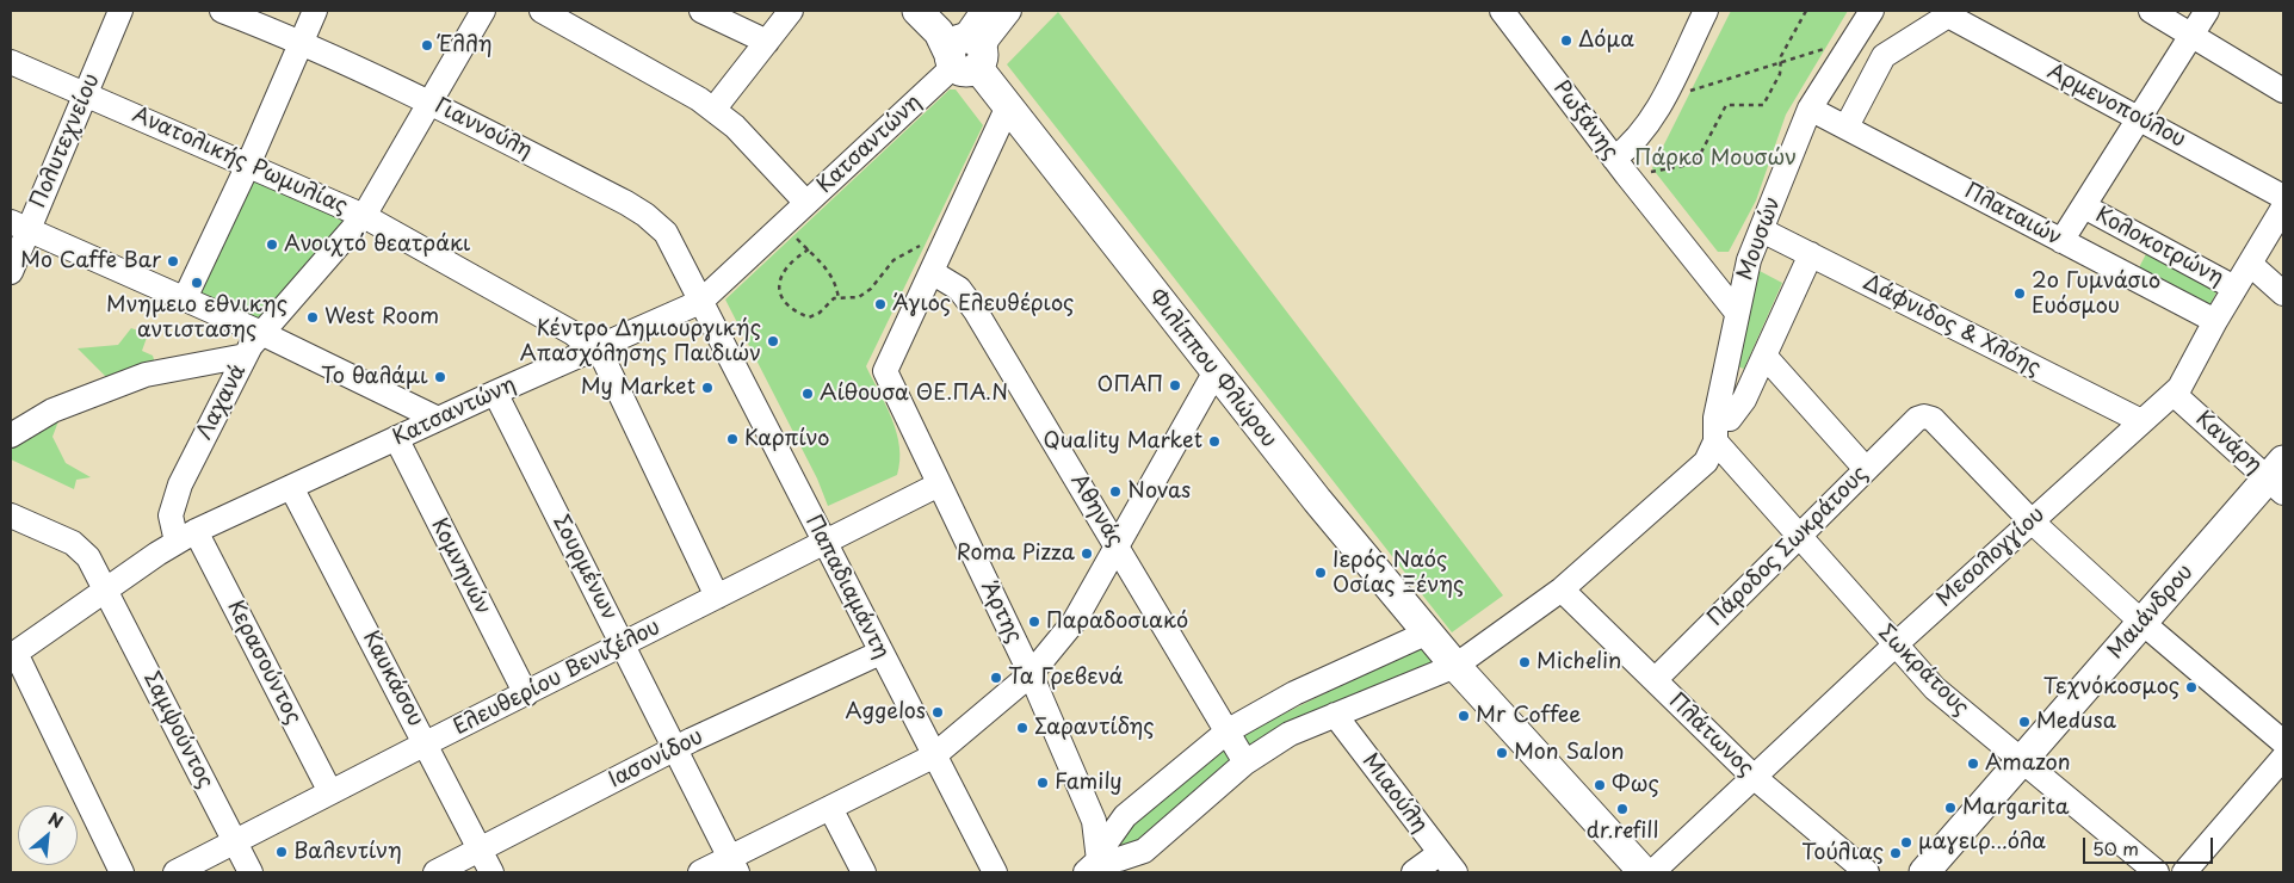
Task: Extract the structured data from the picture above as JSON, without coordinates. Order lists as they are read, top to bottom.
{
  "streets": {
    "main road": ["Φιλίππου Φλώρου", "Μαιάνδρου"],
    "street": [
      "Αρμενοπούλου",
      "Ρωξάνης",
      "Γιαννούλη",
      "Πολυτεχνείου",
      "Κατσαντώνη",
      "Ανατολικής Ρωμυλίας",
      "Πλαταιών",
      "Μουσών",
      "Κολοκοτρώνη",
      "Δάφνιδος & Χλόης",
      "Λαχανά",
      "Κανάρη",
      "Αθηνάς",
      "Πάροδος Σωκράτους",
      "Μεσολογγίου",
      "Κομνηνών",
      "Σουρμένων",
      "Παπαδιαμάντη",
      "Άρτης",
      "Κερασούντος",
      "Σωκράτους",
      "Ελευθερίου Βενιζέλου",
      "Καυκάσου",
      "Σαμψούντος",
      "Πλάτωνος",
      "Ιασoνίδου",
      "Μιαούλη"
    ]
  },
  "crossings": [
    ["Ρωξάνης", "Μουσών"],
    ["Γιαννούλη", "Κατσαντώνη"],
    ["Γιαννούλη", "Λαχανά"],
    ["Γιαννούλη", "Παπαδιαμάντη"],
    ["Πολυτεχνείου", "Ανατολικής Ρωμυλίας"],
    ["Κατσαντώνη", "Ανατολικής Ρωμυλίας"],
    ["Κατσαντώνη", "Φιλίππου Φλώρου"],
    ["Κατσαντώνη", "Λαχανά"],
    ["Κατσαντώνη", "Κομνηνών"],
    ["Κατσαντώνη", "Σουρμένων"],
    ["Κατσαντώνη", "Παπαδιαμάντη"],
    ["Κατσαντώνη", "Κερασούντος"],
    ["Κατσαντώνη", "Καυκάσου"],
    ["Κατσαντώνη", "Σαμψούντος"],
    ["Ανατολικής Ρωμυλίας", "Λαχανά"],
    ["Ανατολικής Ρωμυλίας", "Ελευθερίου Βενιζέλου"],
    ["Πλαταιών", "Μουσών"],
    ["Πλαταιών", "Μεσολογγίου"],
    ["Μουσών", "Δάφνιδος & Χλόης"],
    ["Μουσών", "Σωκράτους"],
    ["Κολοκοτρώνη", "Μεσολογγίου"],
    ["Δάφνιδος & Χλόης", "Μεσολογγίου"],
    ["Λαχανά", "Κερασούντος"],
    ["Κανάρη", "Μεσολογγίου"],
    ["Κανάρη", "Μαιάνδρου"],
    ["Αθηνάς", "Άρτης"],
    ["Πάροδος Σωκράτους", "Μεσολογγίου"],
    ["Πάροδος Σωκράτους", "Σωκράτους"],
    ["Πάροδος Σωκράτους", "Πλάτωνος"],
    ["Μεσολογγίου", "Σωκράτους"],
    ["Μεσολογγίου", "Πλάτωνος"],
    ["Κομνηνών", "Ελευθερίου Βενιζέλου"],
    ["Σουρμένων", "Ελευθερίου Βενιζέλου"],
    ["Σουρμένων", "Ιασoνίδου"],
    ["Παπαδιαμάντη", "Ελευθερίου Βενιζέλου"],
    ["Παπαδιαμάντη", "Ιασoνίδου"],
    ["Άρτης", "Ελευθερίου Βενιζέλου"],
    ["Μαιάνδρου", "Σωκράτους"],
    ["Κερασούντος", "Ελευθερίου Βενιζέλου"],
    ["Ελευθερίου Βενιζέλου", "Καυκάσου"],
    ["Ελευθερίου Βενιζέλου", "Σαμψούντος"],
    ["Καυκάσου", "Ιασoνίδου"]
  ],
  "parks": ["Πάρκο Μουσών"],
  "places": [
    "Δόμα",
    "Έλλη",
    "Ανοιχτό θεατράκι",
    "Mo Caffe Bar",
    "Μνημειο εθνικης αντιστασης",
    "2ο Γυμνάσιο Ευόσμου",
    "Άγιος Ελευθέριος",
    "West Room",
    "Κέντρο Δημιουργικής Απασχόλησης Παιδιών",
    "Το θαλάμι",
    "ΟΠΑΠ",
    "My Market",
    "Αίθουσα ΘΕ.ΠΑ.Ν",
    "Καρπίνο",
    "Quality Market",
    "Novas",
    "Roma Pizza",
    "Ιερός Ναός Οσίας Ξένης",
    "Παραδοσιακό",
    "Michelin",
    "Τα Γρεβενά",
    "Τεχνόκοσμος",
    "Aggelos",
    "Mr Coffee",
    "Medusa",
    "Σαραντίδης",
    "Mon Salon",
    "Amazon",
    "Family",
    "Φως",
    "Margarita",
    "dr.refill",
    "μαγειρ...όλα",
    "Βαλεντίνη",
    "Τούλιας"
  ],
  "scale_bar": "50 m",
  "north": "top right"
}
